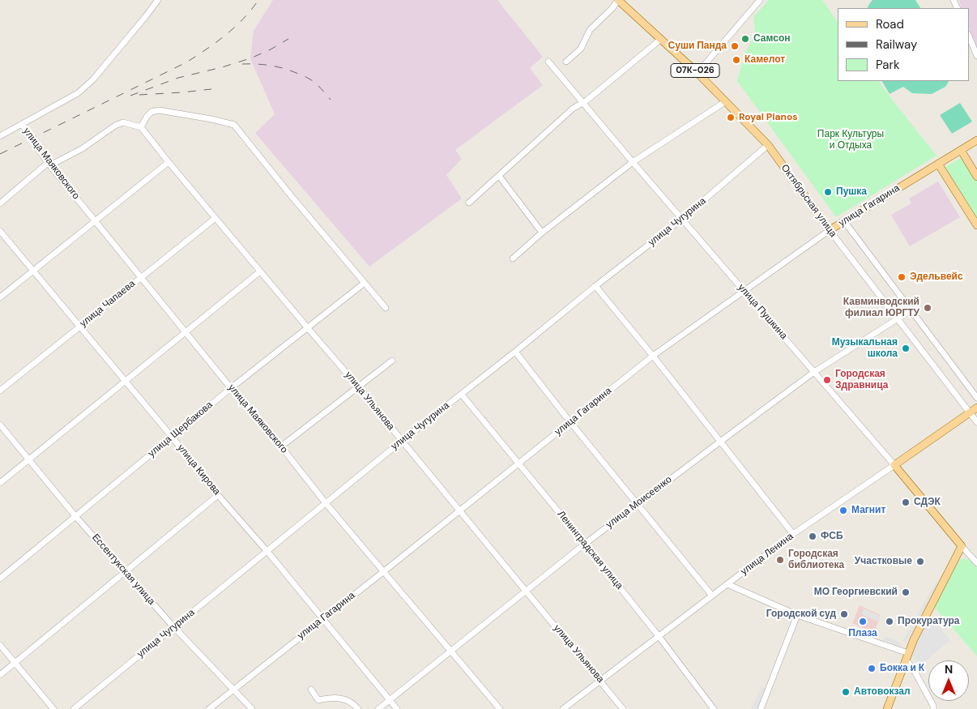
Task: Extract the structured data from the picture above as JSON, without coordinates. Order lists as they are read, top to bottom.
{
  "streets": {
    "main road": [
      "07К-026",
      "Октябрьская улица",
      "улица Гагарина",
      "улица Пушкина",
      "улица Ленина"
    ],
    "street": [
      "улица Маяковского",
      "улица Чугурина",
      "улица Чапаева",
      "улица Ульянова",
      "улица Щербакова",
      "улица Кирова",
      "улица Моисеенко",
      "Ленинградская улица",
      "Ессентукская улица"
    ]
  },
  "crossings": [
    ["улица Маяковского", "улица Гагарина"],
    ["улица Маяковского", "улица Чугурина"],
    ["улица Маяковского", "улица Чапаева"],
    ["улица Маяковского", "улица Щербакова"],
    ["улица Маяковского", "улица Моисеенко"],
    ["Октябрьская улица", "улица Гагарина"],
    ["Октябрьская улица", "улица Чугурина"],
    ["Октябрьская улица", "улица Моисеенко"],
    ["Октябрьская улица", "улица Ленина"],
    ["улица Гагарина", "улица Пушкина"],
    ["улица Гагарина", "улица Ульянова"],
    ["улица Гагарина", "улица Кирова"],
    ["улица Гагарина", "Ленинградская улица"],
    ["улица Гагарина", "Ессентукская улица"],
    ["улица Чугурина", "улица Пушкина"],
    ["улица Чугурина", "улица Ульянова"],
    ["улица Чугурина", "улица Кирова"],
    ["улица Чугурина", "Ленинградская улица"],
    ["улица Чугурина", "Ессентукская улица"],
    ["улица Чапаева", "улица Ульянова"],
    ["улица Чапаева", "улица Кирова"],
    ["улица Пушкина", "улица Моисеенко"],
    ["улица Пушкина", "улица Ленина"],
    ["улица Ульянова", "улица Щербакова"],
    ["улица Ульянова", "улица Моисеенко"],
    ["улица Ульянова", "улица Ленина"],
    ["улица Щербакова", "улица Кирова"],
    ["улица Щербакова", "Ессентукская улица"],
    ["улица Кирова", "улица Моисеенко"],
    ["улица Моисеенко", "Ленинградская улица"],
    ["Ленинградская улица", "улица Ленина"]
  ],
  "parks": ["Парк Культуры и Отдыха"],
  "places": [
    "Самсон",
    "Суши Панда",
    "Камелот",
    "Royal Pianos",
    "Пушка",
    "Эдельвейс",
    "Кавминводский филиал ЮРГТУ",
    "Музыкальная школа",
    "Городская Здравница",
    "СДЭК",
    "Магнит",
    "ФСБ",
    "Городская библиотека",
    "Участковые",
    "МО Георгиевский",
    "Городской суд",
    "Плаза",
    "Прокуратура",
    "Бокка и К",
    "Автовокзал"
  ],
  "legend": ["Road", "Railway", "Park"],
  "north": "top"
}
